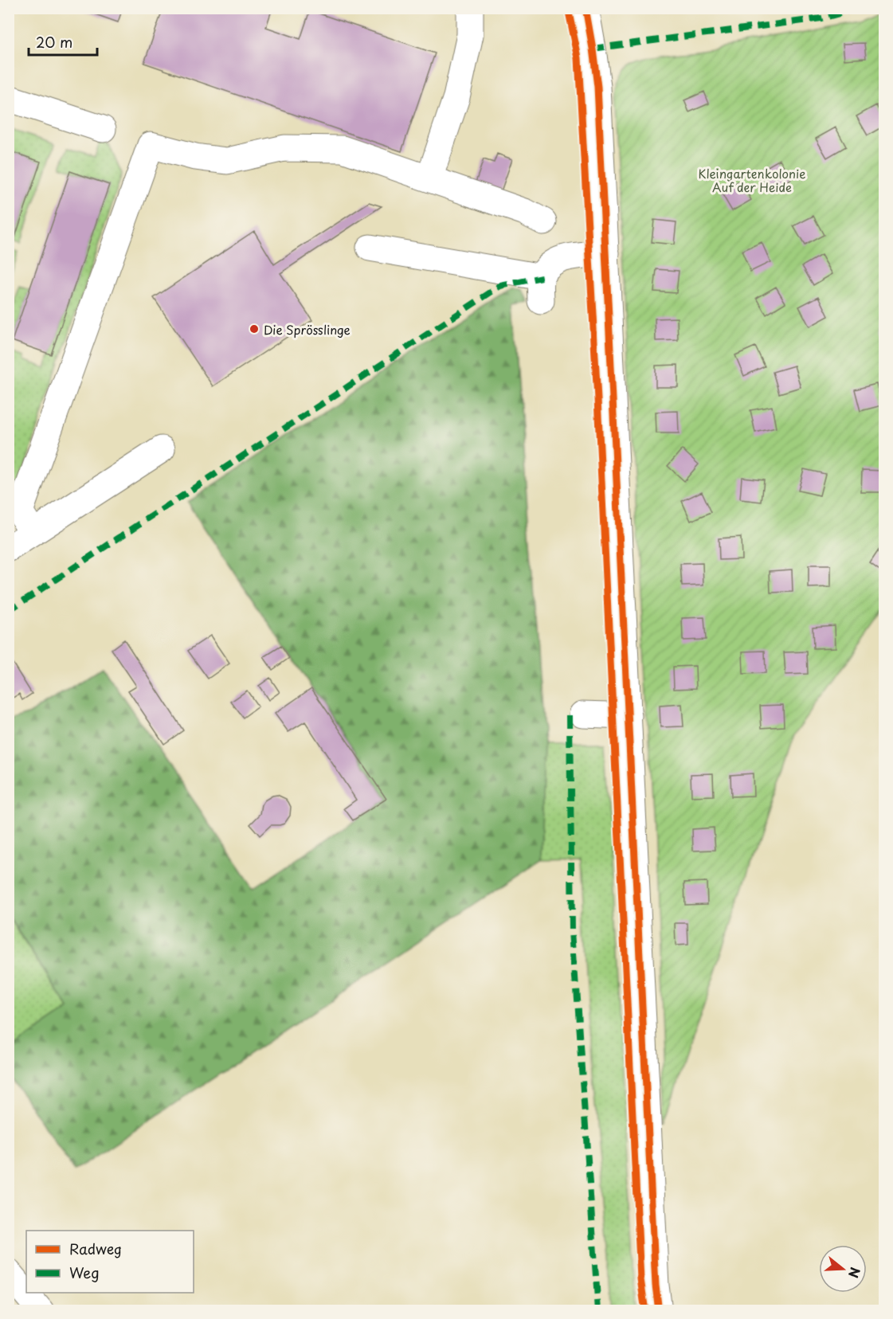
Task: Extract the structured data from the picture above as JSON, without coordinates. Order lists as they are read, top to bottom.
{
  "parks": ["Kleingartenkolonie Auf der Heide"],
  "places": ["Die Sprösslinge"],
  "legend": ["Radweg", "Weg"],
  "scale_bar": "20 m",
  "north": "right"
}
